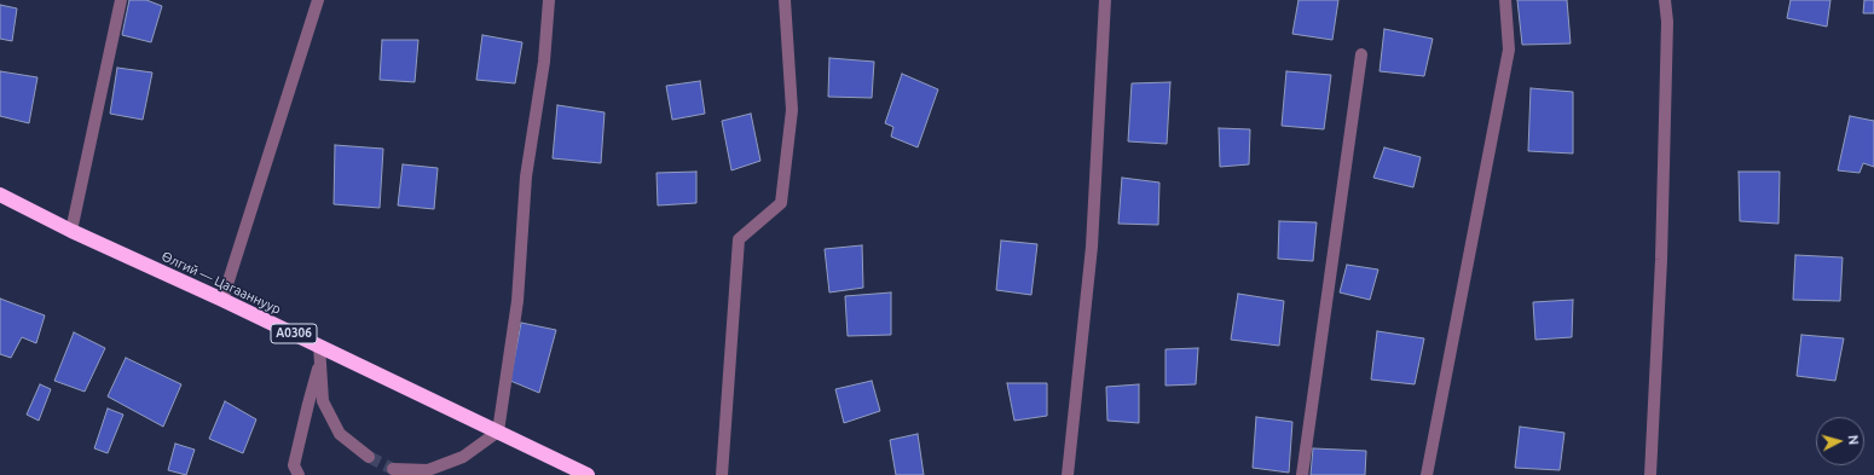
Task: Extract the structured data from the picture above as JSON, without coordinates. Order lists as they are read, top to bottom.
{
  "streets": {
    "highway": ["Өлгий — Цагааннуур", "A0306"]
  },
  "north": "right"
}
